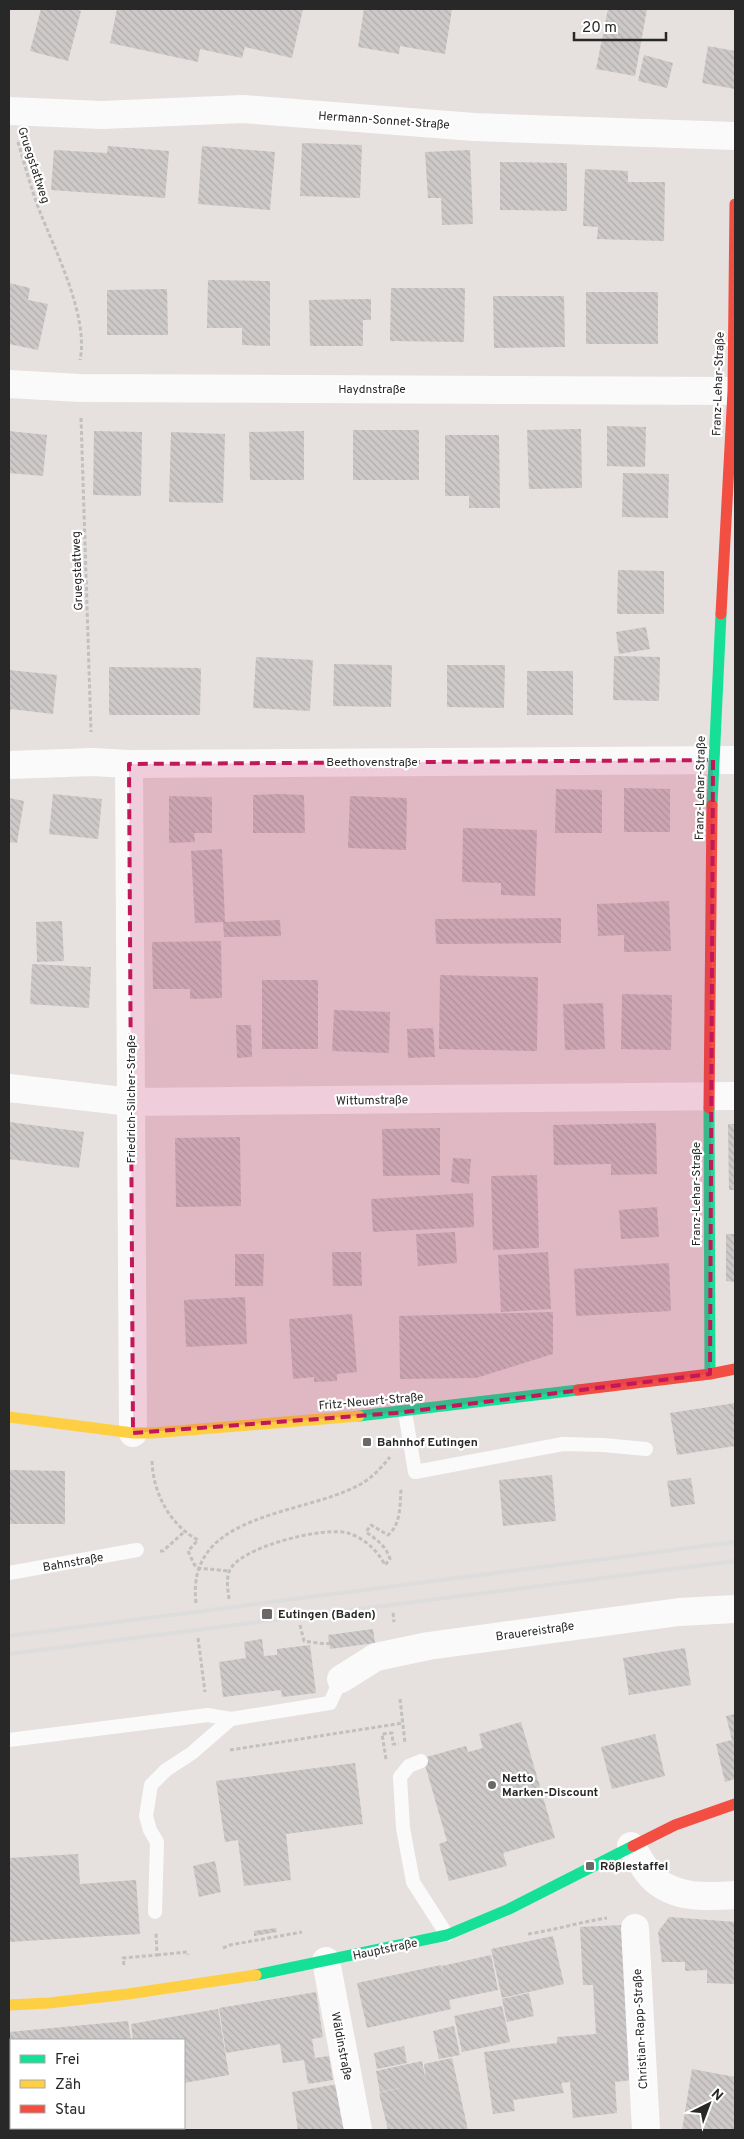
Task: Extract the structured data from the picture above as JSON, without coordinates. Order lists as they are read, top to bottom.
{
  "streets": {
    "street": [
      "Hermann-Sonnet-Straße",
      "Franz-Lehar-Straße",
      "Haydnstraße",
      "Beethovenstraße",
      "Friedrich-Silcher-Straße",
      "Wittumstraße",
      "Fritz-Neuert-Straße",
      "Brauereistraße",
      "Hauptstraße",
      "Christian-Rapp-Straße",
      "Wäldinstraße"
    ],
    "lane": ["Bahnstraße"],
    "path": ["Gruegstattweg"]
  },
  "crossings": [
    ["Hermann-Sonnet-Straße", "Gruegstattweg"],
    ["Gruegstattweg", "Haydnstraße"],
    ["Gruegstattweg", "Beethovenstraße"],
    ["Franz-Lehar-Straße", "Haydnstraße"],
    ["Franz-Lehar-Straße", "Beethovenstraße"],
    ["Franz-Lehar-Straße", "Wittumstraße"],
    ["Franz-Lehar-Straße", "Fritz-Neuert-Straße"],
    ["Beethovenstraße", "Friedrich-Silcher-Straße"],
    ["Friedrich-Silcher-Straße", "Wittumstraße"],
    ["Friedrich-Silcher-Straße", "Fritz-Neuert-Straße"],
    ["Hauptstraße", "Wäldinstraße"]
  ],
  "places": {
    "transit": ["Bahnhof Eutingen", "Eutingen (Baden)", "Rößlestaffel"],
    "other": ["Netto Marken-Discount"]
  },
  "legend": ["Frei", "Zäh", "Stau"],
  "scale_bar": "20 m",
  "north": "top right"
}
